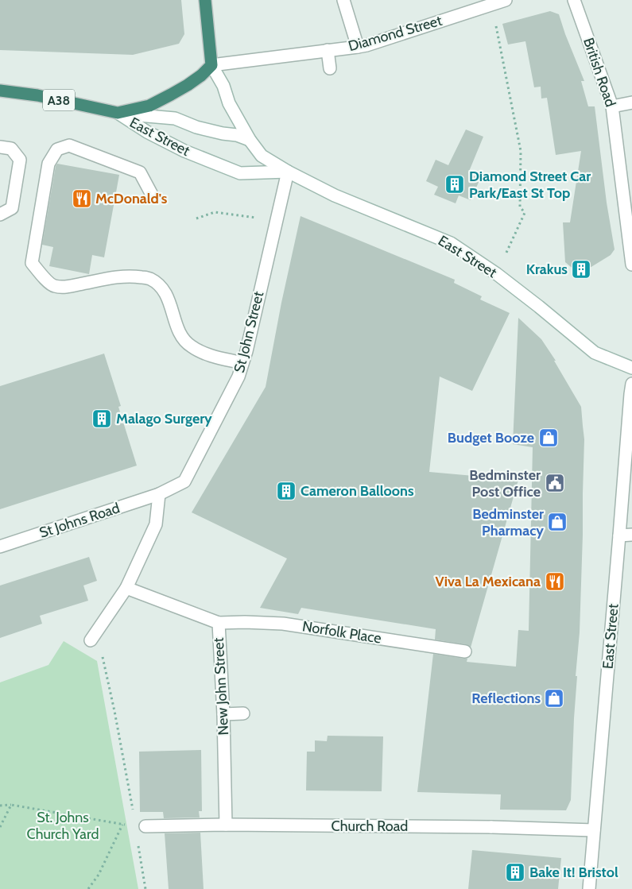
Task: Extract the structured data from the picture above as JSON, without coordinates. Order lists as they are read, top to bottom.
{
  "streets": {
    "highway": ["A38"],
    "street": [
      "Diamond Street",
      "British Road",
      "East Street",
      "St John Street",
      "St Johns Road",
      "Norfolk Place",
      "New John Street",
      "Church Road"
    ]
  },
  "crossings": [
    ["Diamond Street", "A38"],
    ["Diamond Street", "East Street"],
    ["A38", "East Street"],
    ["East Street", "St John Street"],
    ["East Street", "Church Road"],
    ["St John Street", "St Johns Road"],
    ["Norfolk Place", "New John Street"],
    ["New John Street", "Church Road"]
  ],
  "parks": ["St. Johns Church Yard"],
  "places": {
    "building": [
      "Diamond Street Car Park/East St Top",
      "Krakus",
      "Malago Surgery",
      "Cameron Balloons",
      "Bake It! Bristol"
    ],
    "restaurant": ["McDonald's", "Viva La Mexicana"],
    "shop": ["Budget Booze", "Bedminster Pharmacy", "Reflections"],
    "public building": ["Bedminster Post Office"]
  }
}
